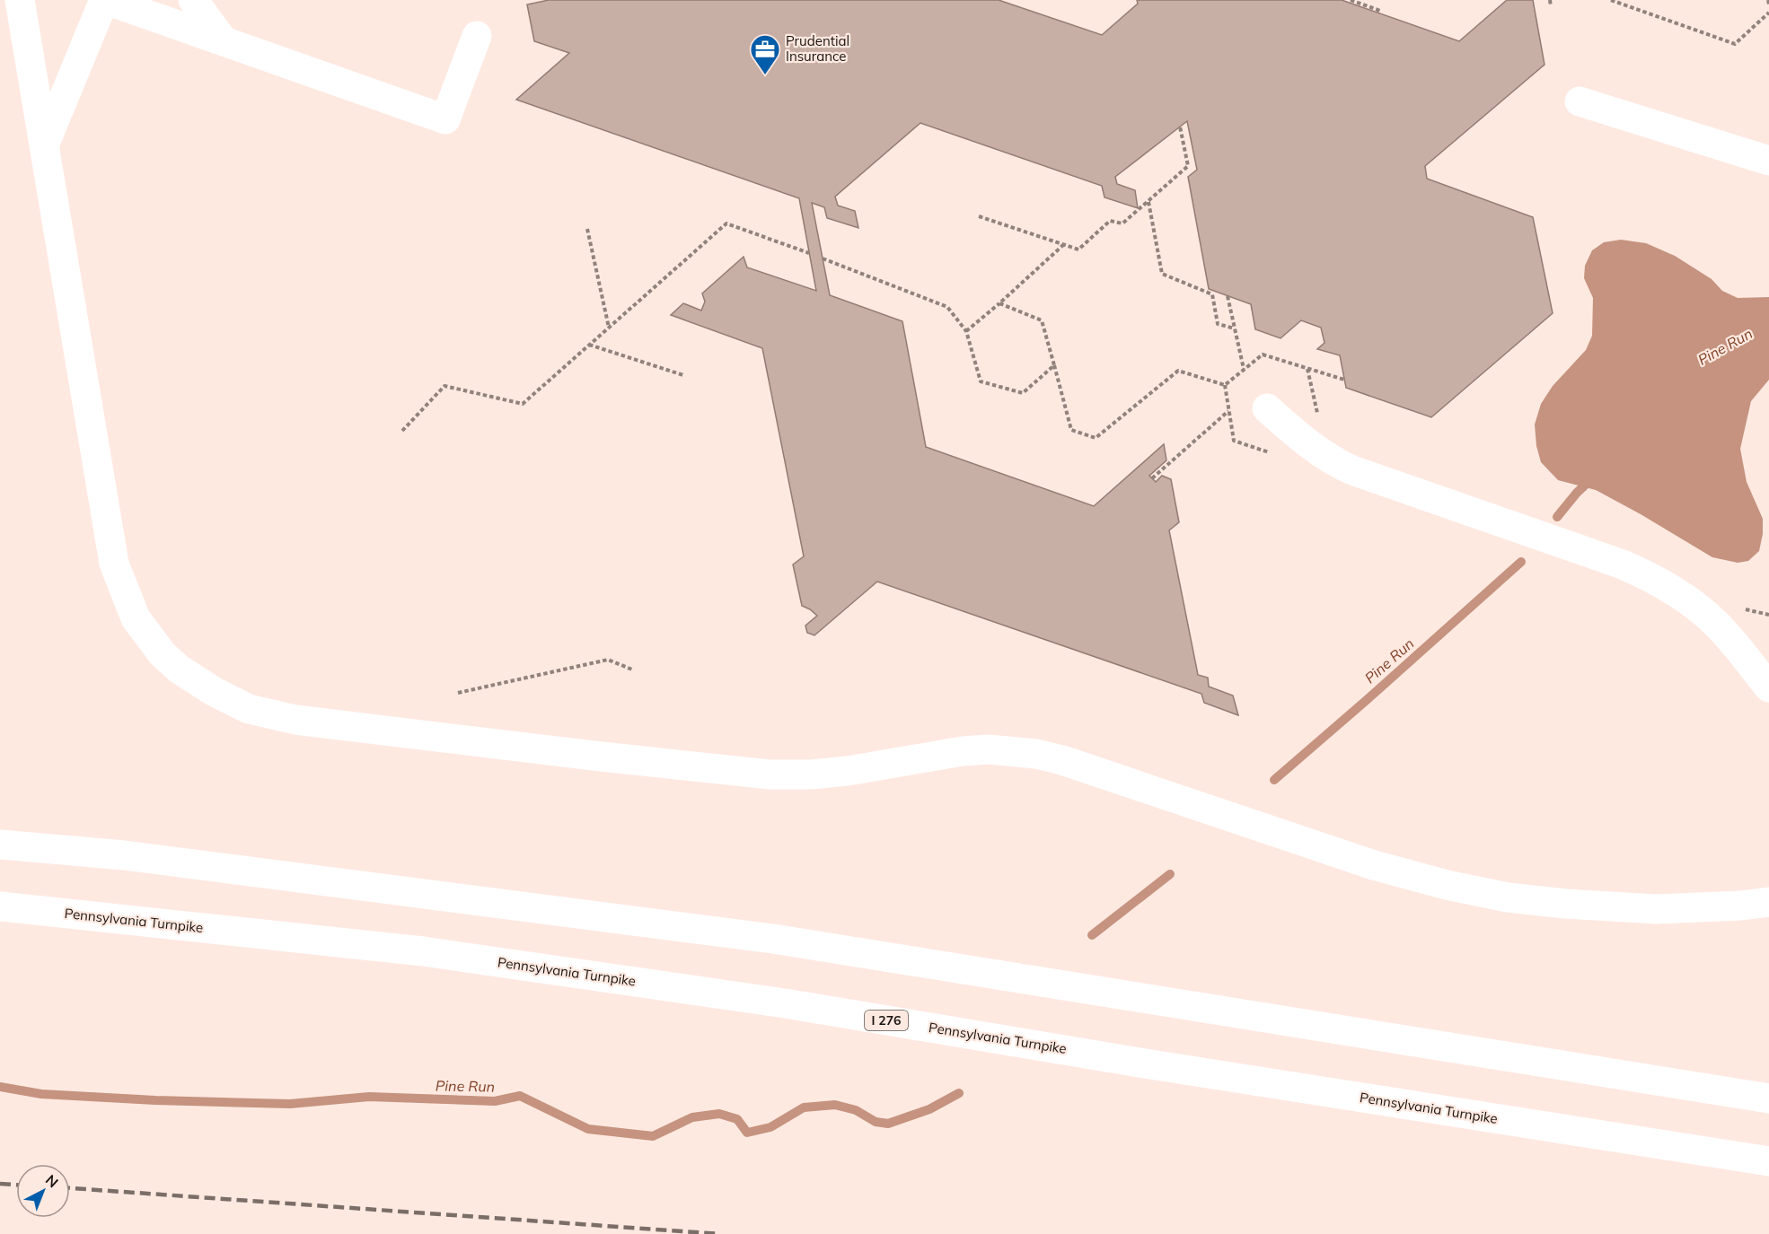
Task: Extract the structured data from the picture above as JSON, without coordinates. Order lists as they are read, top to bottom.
{
  "streets": {
    "main road": ["Pennsylvania Turnpike", "I 276"]
  },
  "water": ["Pine Run"],
  "places": {
    "office": ["Prudential Insurance"]
  },
  "north": "top right"
}
